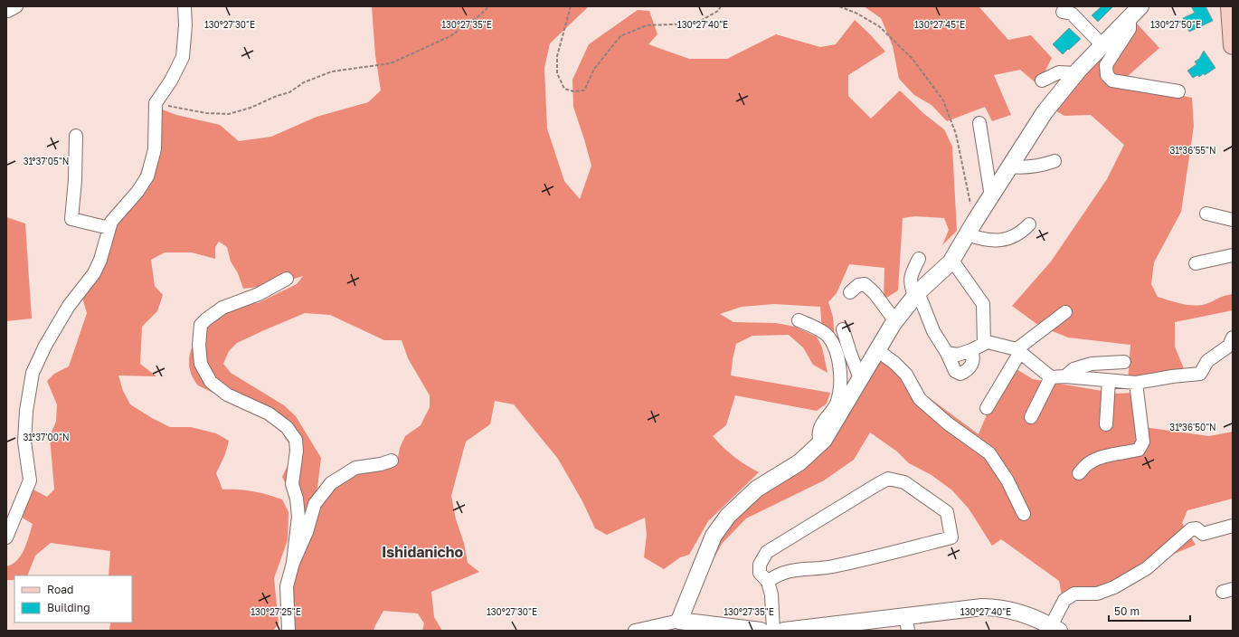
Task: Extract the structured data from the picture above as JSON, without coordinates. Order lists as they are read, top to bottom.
{
  "districts": ["Ishidanicho"],
  "legend": ["Road", "Building"],
  "scale_bar": "50 m",
  "coordinates": [
    "130°27'30\"E",
    "130°27'35\"E",
    "130°27'45\"E",
    "130°27'50\"E",
    "130°27'40\"E",
    "31°36'55\"N",
    "31°37'05\"N",
    "31°36'50\"N",
    "31°37'00\"N",
    "130°27'25\"E"
  ]
}
